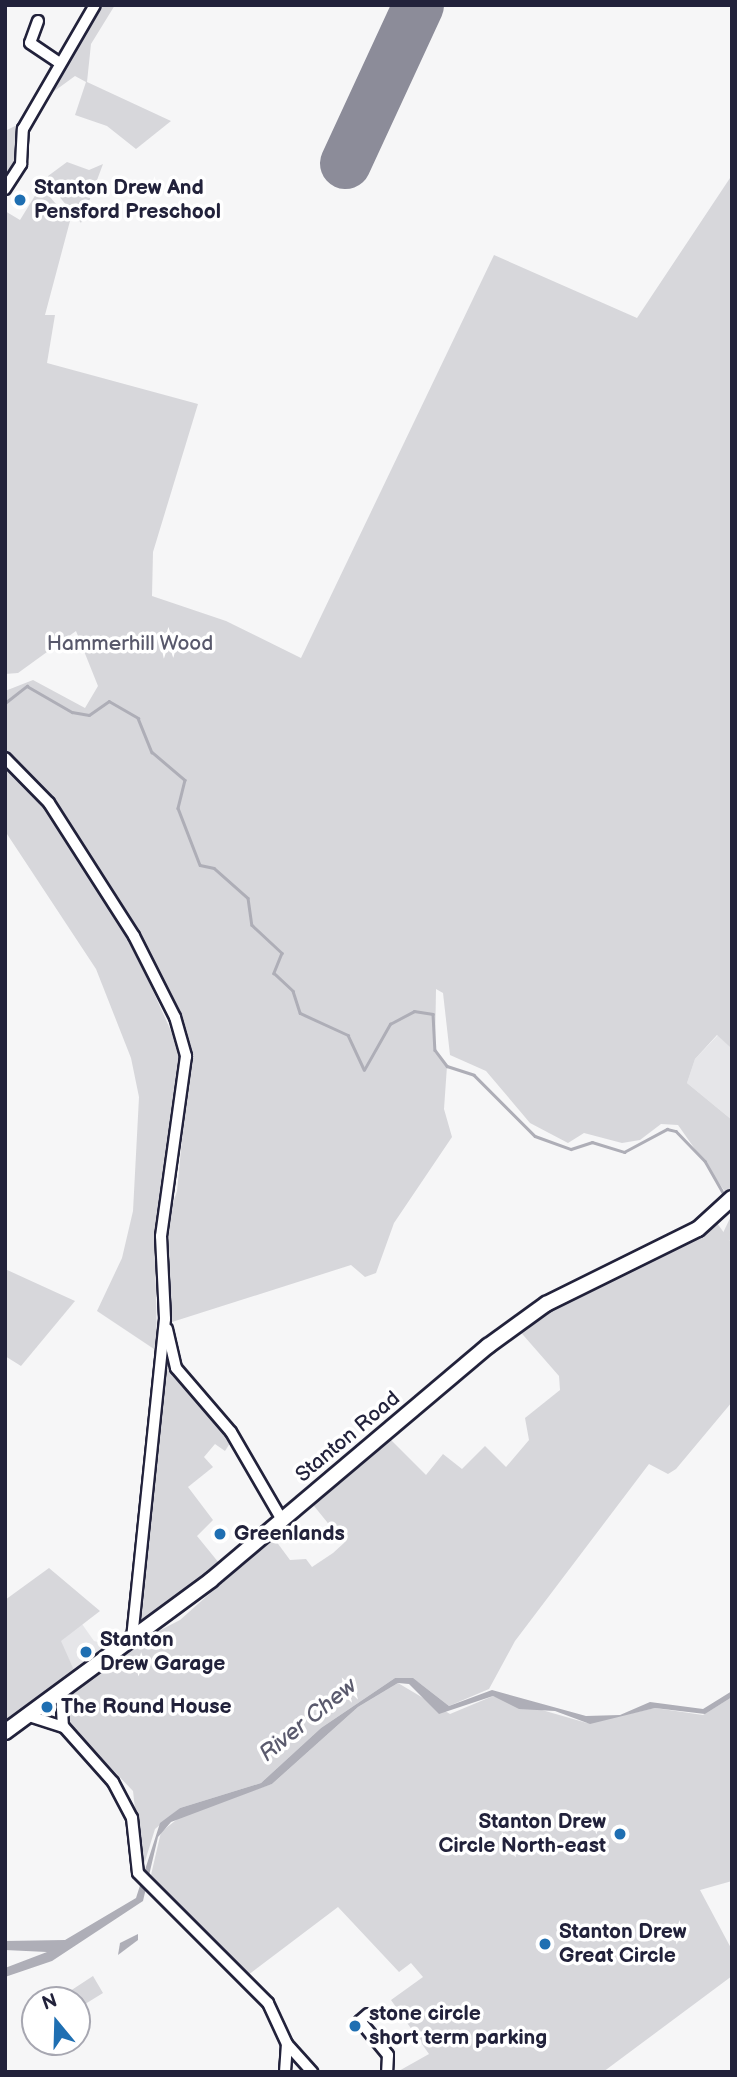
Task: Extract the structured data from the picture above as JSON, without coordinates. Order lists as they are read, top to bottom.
{
  "streets": {
    "main road": ["Stanton Road"]
  },
  "water": ["River Chew"],
  "parks": ["Hammerhill Wood"],
  "places": [
    "Stanton Drew And Pensford Preschool",
    "Greenlands",
    "Stanton Drew Garage",
    "The Round House",
    "Stanton Drew Circle North-east",
    "Stanton Drew Great Circle",
    "stone circle short term parking"
  ],
  "north": "top"
}
